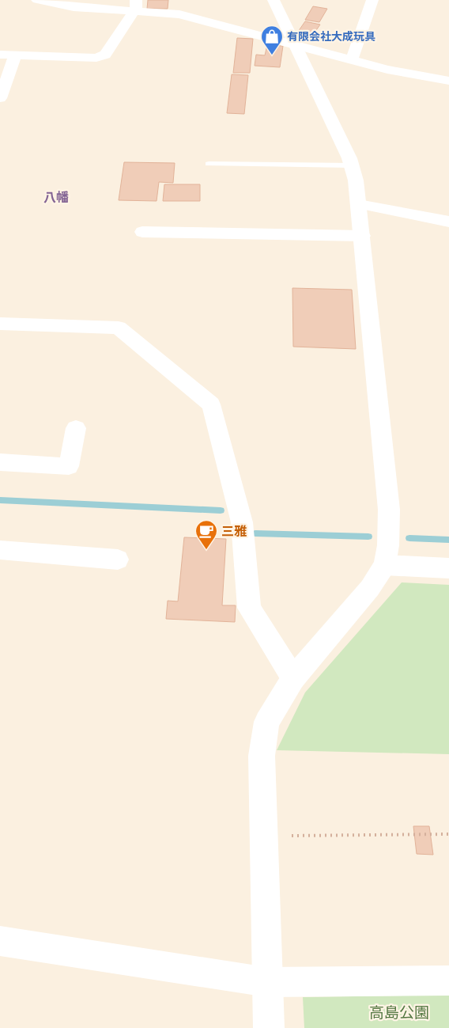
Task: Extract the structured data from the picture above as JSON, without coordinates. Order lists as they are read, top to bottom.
{
  "districts": ["八幡"],
  "parks": ["高島公園"],
  "places": {
    "shop": ["有限会社大成玩具"],
    "cafe": ["三雅"]
  }
}
